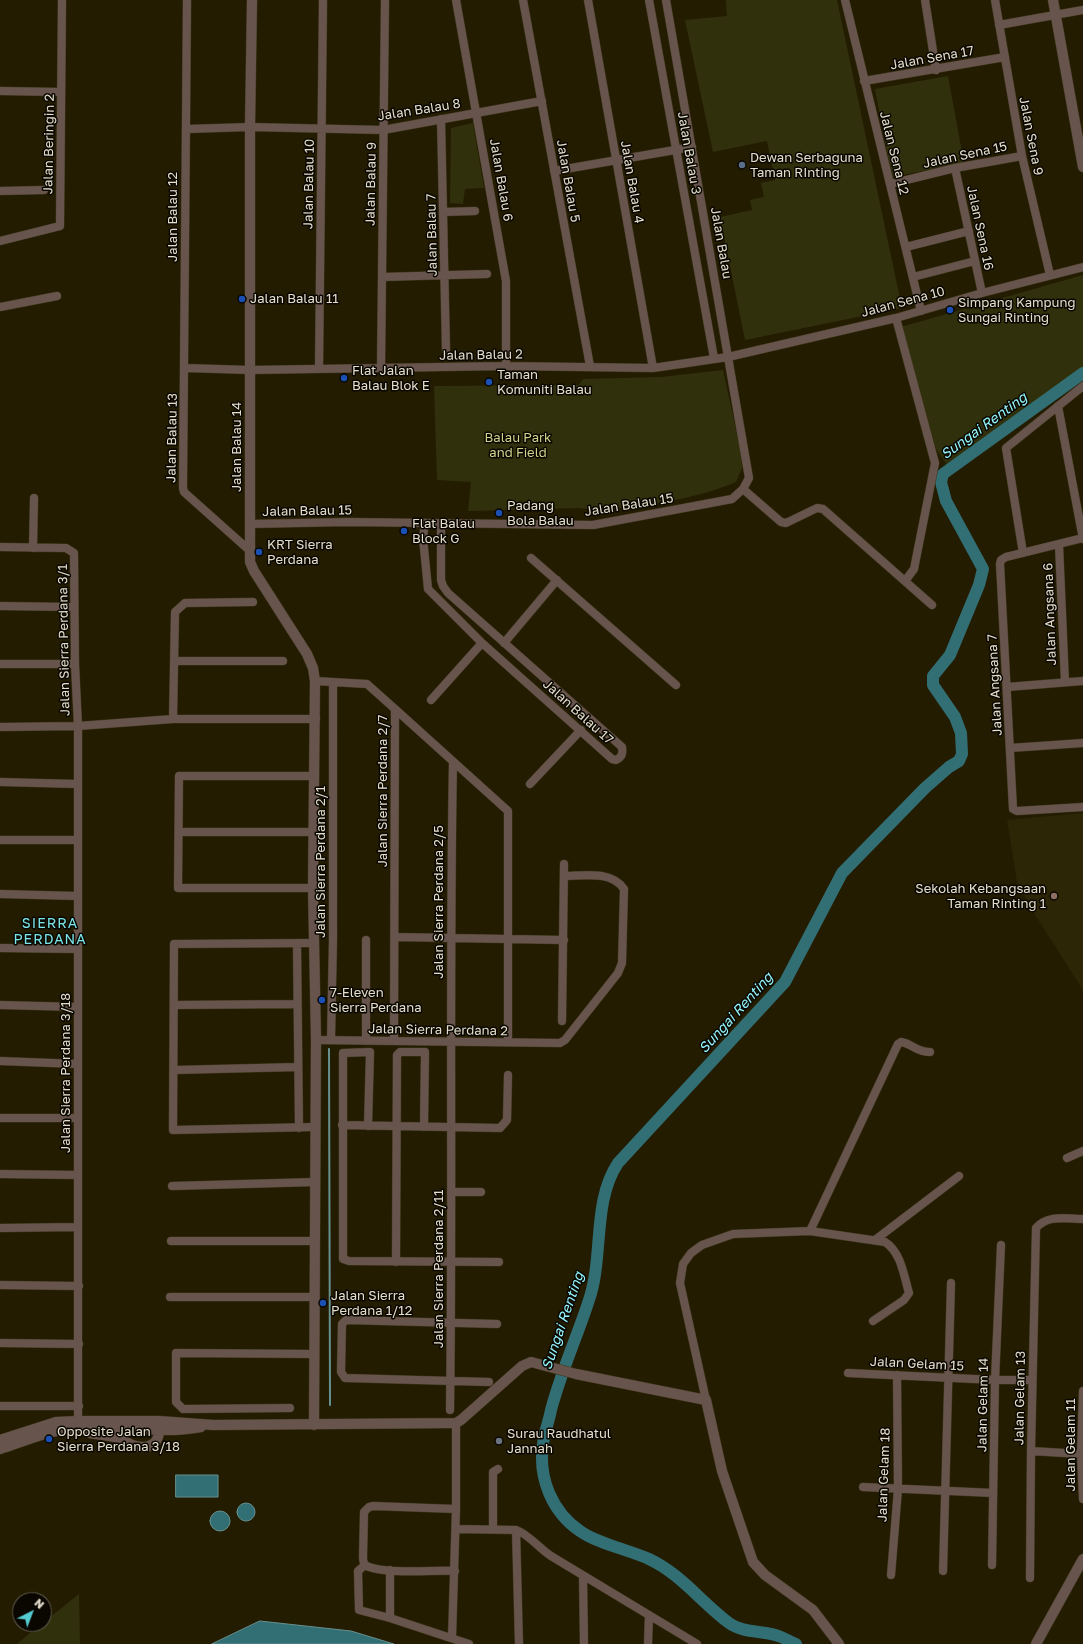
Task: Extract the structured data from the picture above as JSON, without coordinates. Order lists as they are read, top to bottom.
{
  "streets": {
    "street": [
      "Jalan Sena 17",
      "Jalan Balau 8",
      "Jalan Sena 9",
      "Jalan Beringin 2",
      "Jalan Balau 3",
      "Jalan Sena 12",
      "Jalan Sena 15",
      "Jalan Balau 6",
      "Jalan Balau 5",
      "Jalan Balau 4",
      "Jalan Balau 10",
      "Jalan Balau 9",
      "Jalan Balau 12",
      "Jalan Sena 16",
      "Jalan Balau 7",
      "Jalan Balau",
      "Jalan Sena 10",
      "Jalan Balau 2",
      "Jalan Balau 13",
      "Jalan Balau 14",
      "Jalan Balau 15",
      "Jalan Angsana 6",
      "Jalan Sierra Perdana 3/1",
      "Jalan Angsana 7",
      "Jalan Balau 17",
      "Jalan Sierra Perdana 2/7",
      "Jalan Sierra Perdana 2/1",
      "Jalan Sierra Perdana 2/5",
      "Jalan Sierra Perdana 2",
      "Jalan Sierra Perdana 3/18",
      "Jalan Sierra Perdana 2/11",
      "Jalan Gelam 15",
      "Jalan Gelam 13",
      "Jalan Gelam 14",
      "Jalan Gelam 11",
      "Jalan Gelam 18"
    ]
  },
  "crossings": [
    ["Jalan Sena 17", "Jalan Sena 9"],
    ["Jalan Sena 17", "Jalan Sena 12"],
    ["Jalan Balau 8", "Jalan Balau 6"],
    ["Jalan Balau 8", "Jalan Balau 5"],
    ["Jalan Balau 8", "Jalan Balau 10"],
    ["Jalan Balau 8", "Jalan Balau 9"],
    ["Jalan Balau 8", "Jalan Balau 7"],
    ["Jalan Sena 9", "Jalan Sena 15"],
    ["Jalan Sena 9", "Jalan Sena 10"],
    ["Jalan Balau 3", "Jalan Balau 2"],
    ["Jalan Sena 12", "Jalan Sena 15"],
    ["Jalan Sena 12", "Jalan Sena 10"],
    ["Jalan Sena 15", "Jalan Sena 16"],
    ["Jalan Balau 6", "Jalan Balau 2"],
    ["Jalan Balau 5", "Jalan Balau 2"],
    ["Jalan Balau 4", "Jalan Balau 2"],
    ["Jalan Balau 10", "Jalan Balau 2"],
    ["Jalan Balau 9", "Jalan Balau 2"],
    ["Jalan Balau 12", "Jalan Balau 2"],
    ["Jalan Balau 12", "Jalan Balau 13"],
    ["Jalan Sena 16", "Jalan Sena 10"],
    ["Jalan Balau", "Jalan Sena 10"],
    ["Jalan Balau", "Jalan Balau 2"],
    ["Jalan Balau", "Jalan Balau 15"],
    ["Jalan Sena 10", "Jalan Balau 2"],
    ["Jalan Balau 2", "Jalan Balau 13"],
    ["Jalan Balau 2", "Jalan Balau 14"],
    ["Jalan Balau 13", "Jalan Balau 14"],
    ["Jalan Balau 14", "Jalan Balau 15"],
    ["Jalan Balau 14", "Jalan Sierra Perdana 2/7"],
    ["Jalan Balau 14", "Jalan Sierra Perdana 2"],
    ["Jalan Balau 15", "Jalan Balau 17"],
    ["Jalan Sierra Perdana 3/1", "Jalan Sierra Perdana 3/18"],
    ["Jalan Sierra Perdana 2/7", "Jalan Sierra Perdana 2/1"],
    ["Jalan Sierra Perdana 2/7", "Jalan Sierra Perdana 2"],
    ["Jalan Sierra Perdana 2/1", "Jalan Sierra Perdana 2"],
    ["Jalan Sierra Perdana 2/5", "Jalan Sierra Perdana 2"],
    ["Jalan Sierra Perdana 2/5", "Jalan Sierra Perdana 2/11"],
    ["Jalan Gelam 15", "Jalan Gelam 13"],
    ["Jalan Gelam 15", "Jalan Gelam 14"],
    ["Jalan Gelam 15", "Jalan Gelam 18"]
  ],
  "districts": ["SIERRA PERDANA"],
  "water": ["Sungai Renting"],
  "parks": ["Balau Park and Field"],
  "places": [
    "Dewan Serbaguna Taman RInting",
    "Jalan Balau 11",
    "Simpang Kampung Sungai Rinting",
    "Flat Jalan Balau Blok E",
    "Taman Komuniti Balau",
    "Padang Bola Balau",
    "Flat Balau Block G",
    "KRT Sierra Perdana",
    "Sekolah Kebangsaan Taman Rinting 1",
    "7-Eleven Sierra Perdana",
    "Jalan Sierra Perdana 1/12",
    "Opposite Jalan Sierra Perdana 3/18",
    "Surau Raudhatul Jannah"
  ],
  "north": "top right"
}
